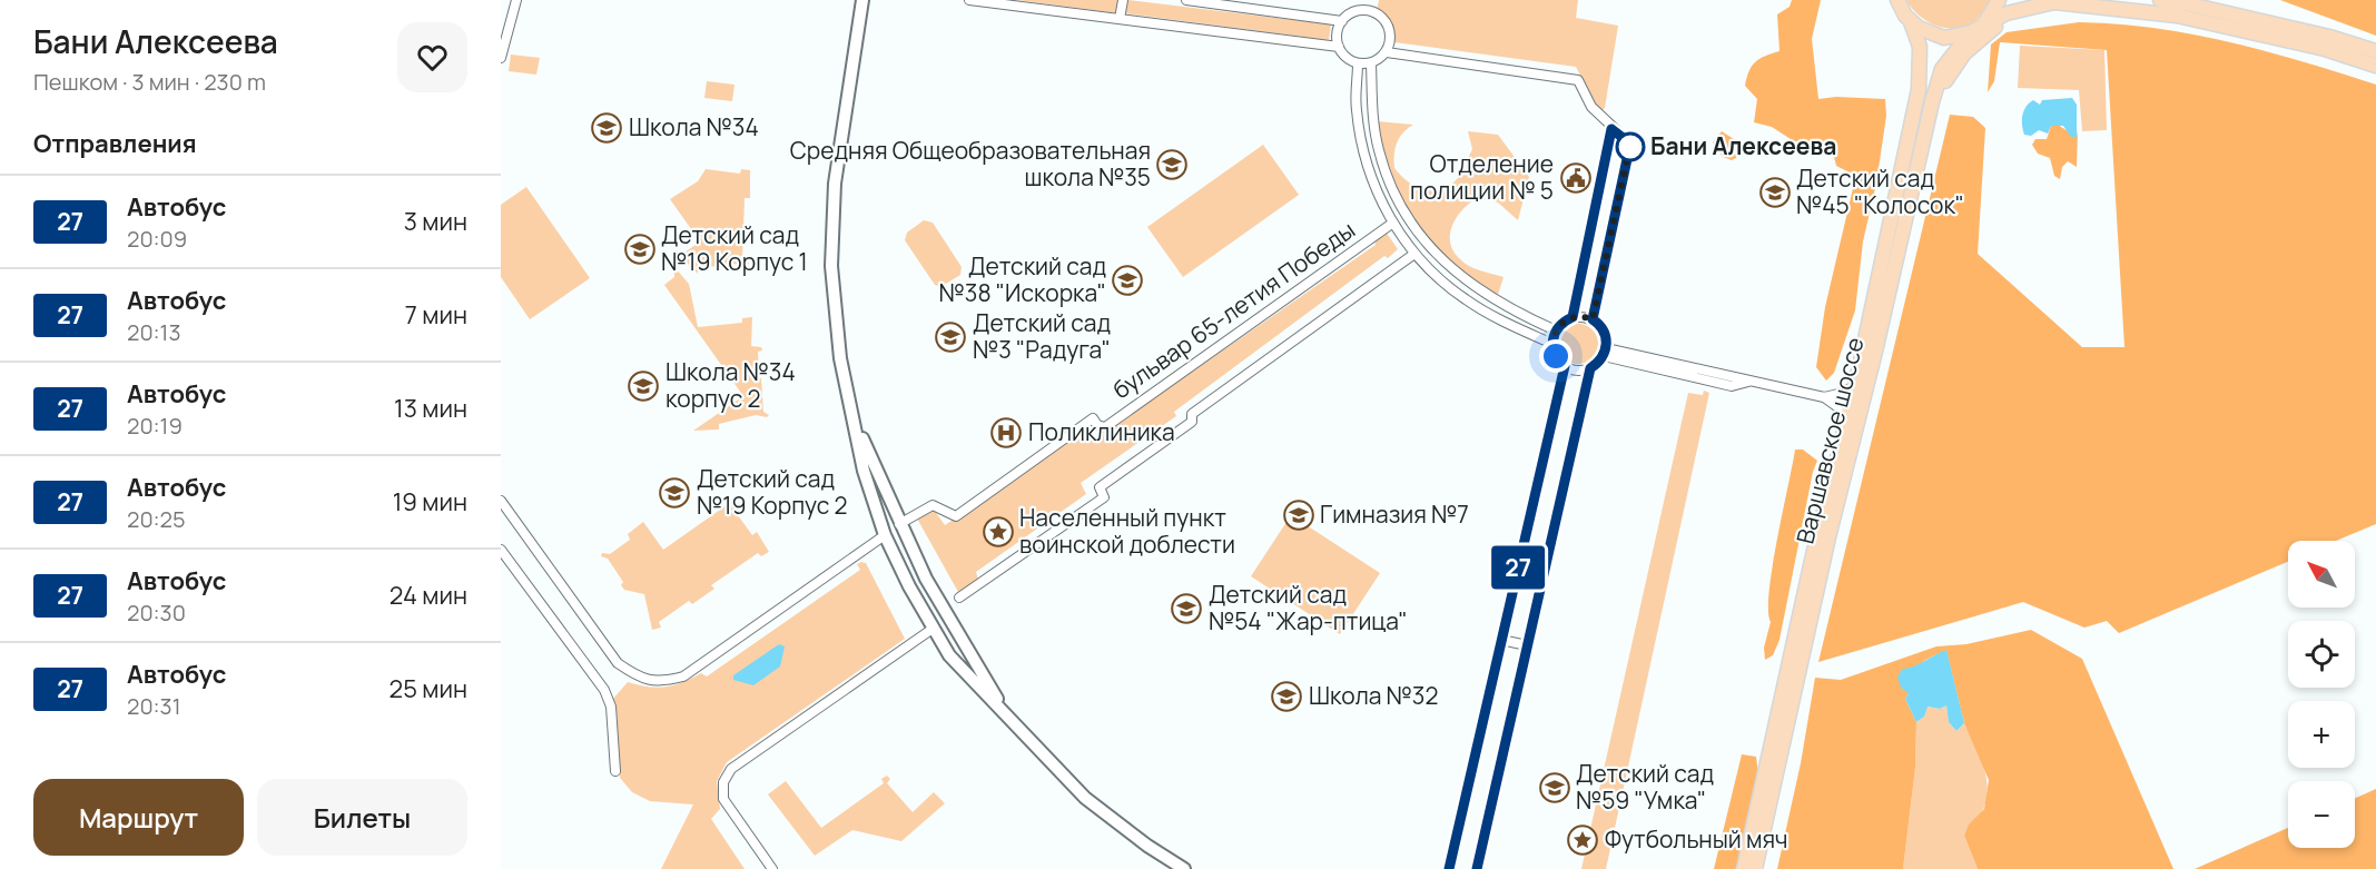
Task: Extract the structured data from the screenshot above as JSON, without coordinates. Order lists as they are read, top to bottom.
{
  "streets": {
    "main road": ["Варшавское шоссе"],
    "street": ["бульвар 65-летия Победы"]
  },
  "places": {
    "school or university": [
      "Школа №34",
      "Средняя Общеобразовательная школа №35",
      "Детский сад №45 \"Колосок\"",
      "Детский сад №19 Корпус 1",
      "Детский сад №38 \"Искорка\"",
      "Детский сад №3 \"Радуга\"",
      "Школа №34 корпус 2",
      "Детский сад №19 Корпус 2",
      "Гимназия №7",
      "Детский сад №54 \"Жар-птица\"",
      "Школа №32",
      "Детский сад №59 \"Умка\""
    ],
    "other": ["Бани Алексеева"],
    "public building": ["Отделение полиции № 5"],
    "hospital": ["Поликлиника"],
    "place": ["Населенный пункт воинской доблести", "Футбольный мяч"]
  },
  "lines": ["bus line 27"],
  "north": "top left",
  "page": {
    "heading": [
      ["Бани Алексеева", "Пешком · 3 мин · 230 m"],
      "Отправления"
    ],
    "on_map": "27",
    "list": [
      {
        "mark": "27",
        "name": "Автобус",
        "note": "20:09",
        "value": "3 мин"
      },
      {
        "mark": "27",
        "name": "Автобус",
        "note": "20:13",
        "value": "7 мин"
      },
      {
        "mark": "27",
        "name": "Автобус",
        "note": "20:19",
        "value": "13 мин"
      },
      {
        "mark": "27",
        "name": "Автобус",
        "note": "20:25",
        "value": "19 мин"
      },
      {
        "mark": "27",
        "name": "Автобус",
        "note": "20:30",
        "value": "24 мин"
      },
      {
        "mark": "27",
        "name": "Автобус",
        "note": "20:31",
        "value": "25 мин"
      }
    ],
    "map_buttons": ["+", "−"],
    "buttons": ["Маршрут", "Билеты"]
  }
}
